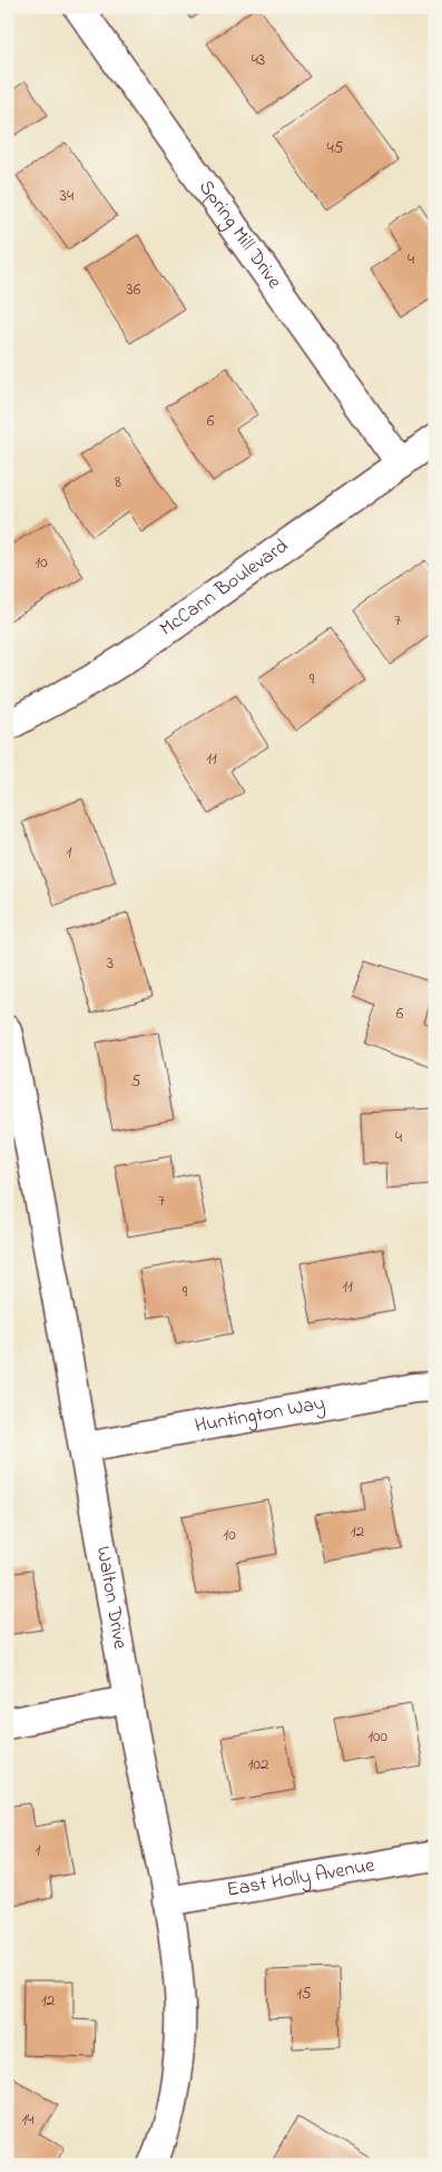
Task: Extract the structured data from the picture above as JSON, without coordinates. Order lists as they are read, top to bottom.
{
  "streets": {
    "street": [
      "Spring Mill Drive",
      "McCann Boulevard",
      "Huntington Way",
      "Walton Drive",
      "East Holly Avenue"
    ]
  },
  "crossings": [
    ["Spring Mill Drive", "McCann Boulevard"],
    ["Huntington Way", "Walton Drive"],
    ["Walton Drive", "East Holly Avenue"]
  ],
  "house_numbers": [
    "43",
    "45",
    "34",
    "4",
    "36",
    "6",
    "8",
    "10",
    "7",
    "9",
    "11",
    "1",
    "3",
    "6",
    "5",
    "4",
    "7",
    "11",
    "9",
    "12",
    "10",
    "100",
    "102",
    "1",
    "15",
    "12",
    "14"
  ]
}
